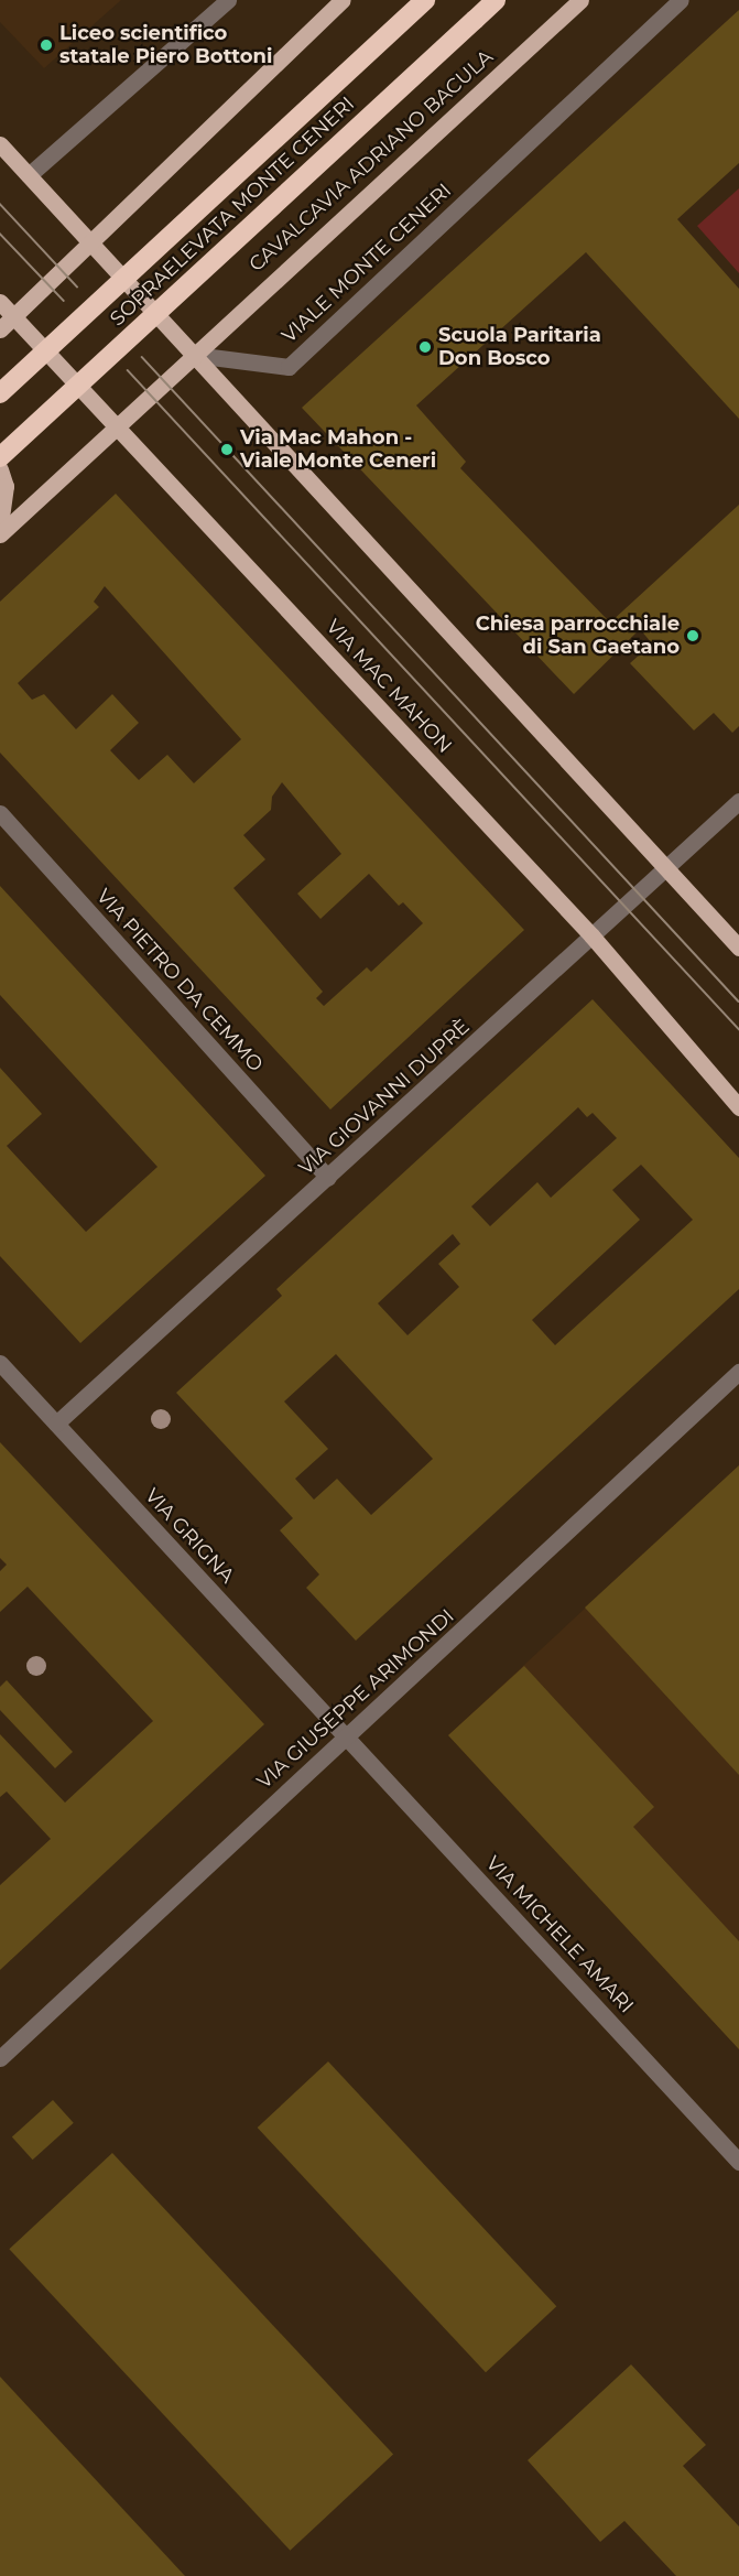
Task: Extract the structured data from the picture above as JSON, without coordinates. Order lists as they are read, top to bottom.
{
  "streets": {
    "highway": ["SOPRAELEVATA MONTE CENERI"],
    "main road": ["CAVALCAVIA ADRIANO BACULA", "VIA MAC MAHON"],
    "street": [
      "VIALE MONTE CENERI",
      "VIA PIETRO DA CEMMO",
      "VIA GIOVANNI DUPRÈ",
      "VIA GRIGNA",
      "VIA GIUSEPPE ARIMONDI",
      "VIA MICHELE AMARI"
    ]
  },
  "crossings": [
    ["CAVALCAVIA ADRIANO BACULA", "VIALE MONTE CENERI"],
    ["VIA MAC MAHON", "VIA GIOVANNI DUPRÈ"],
    ["VIA PIETRO DA CEMMO", "VIA GIOVANNI DUPRÈ"],
    ["VIA GIOVANNI DUPRÈ", "VIA GRIGNA"],
    ["VIA GRIGNA", "VIA GIUSEPPE ARIMONDI"],
    ["VIA GRIGNA", "VIA MICHELE AMARI"],
    ["VIA GIUSEPPE ARIMONDI", "VIA MICHELE AMARI"]
  ],
  "places": [
    "Liceo scientifico statale Piero Bottoni",
    "Scuola Paritaria Don Bosco",
    "Via Mac Mahon - Viale Monte Ceneri",
    "Chiesa parrocchiale di San Gaetano"
  ]
}
